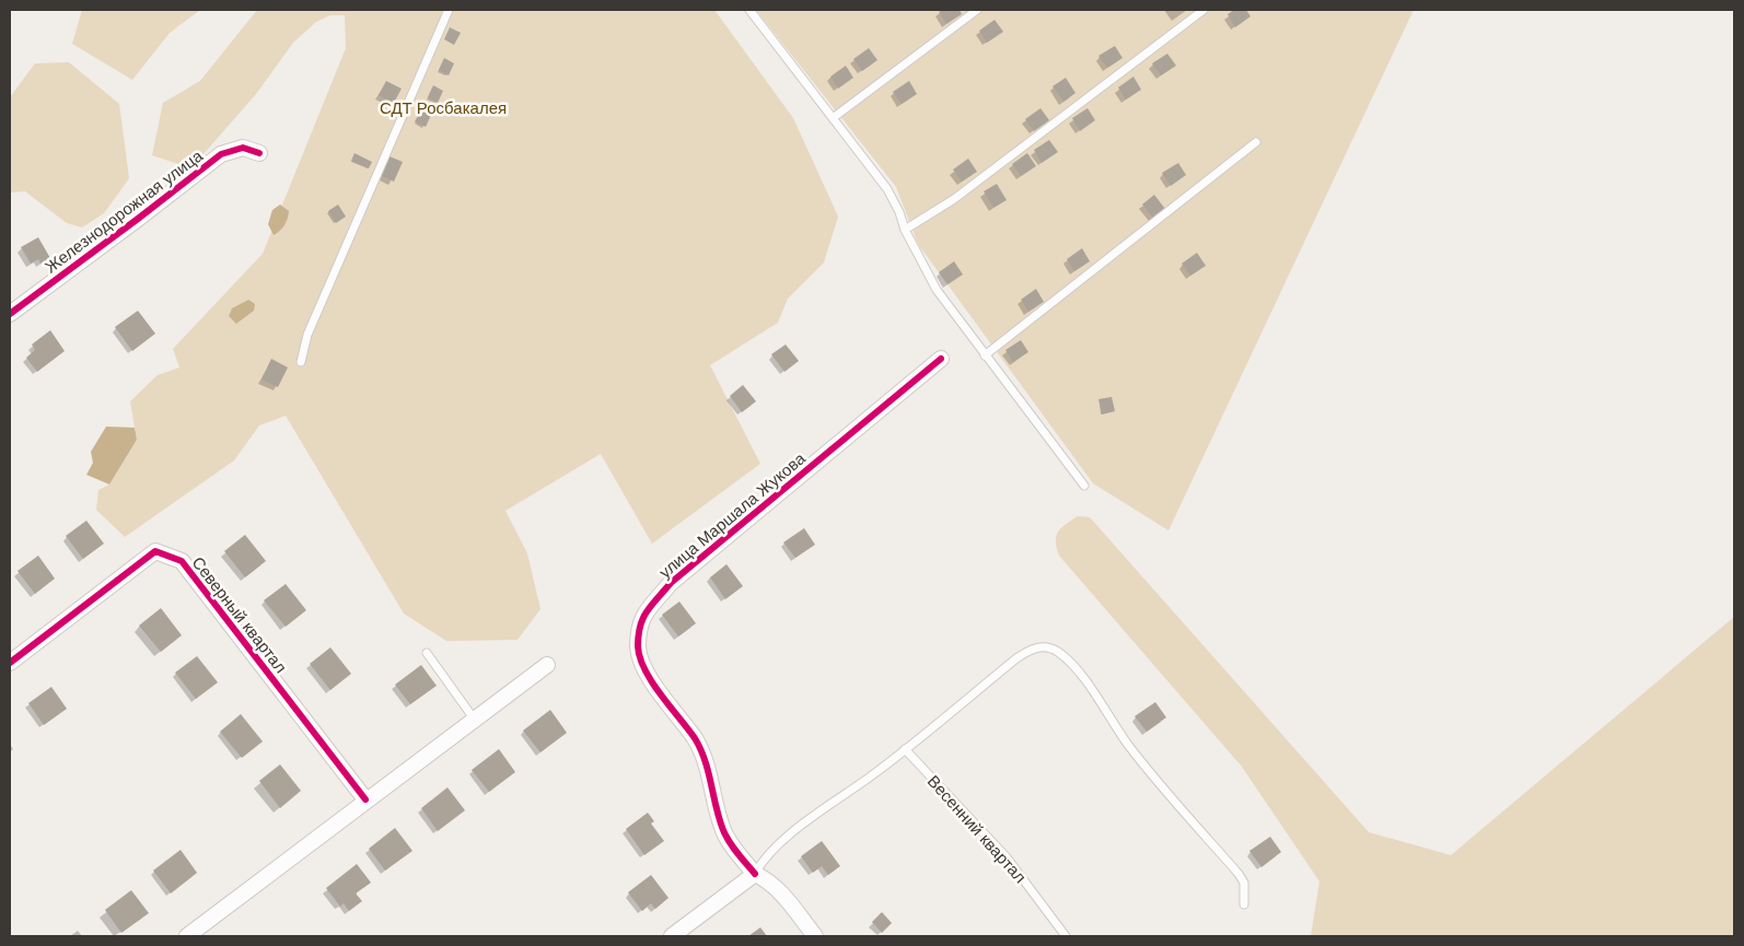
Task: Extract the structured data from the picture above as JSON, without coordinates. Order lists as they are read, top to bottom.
{
  "streets": {
    "street": ["Железнодорожная улица", "улица Маршала Жукова", "Северный квартал"],
    "lane": ["Весенний квартал"]
  },
  "parks": ["СДТ Росбакалея"]
}
